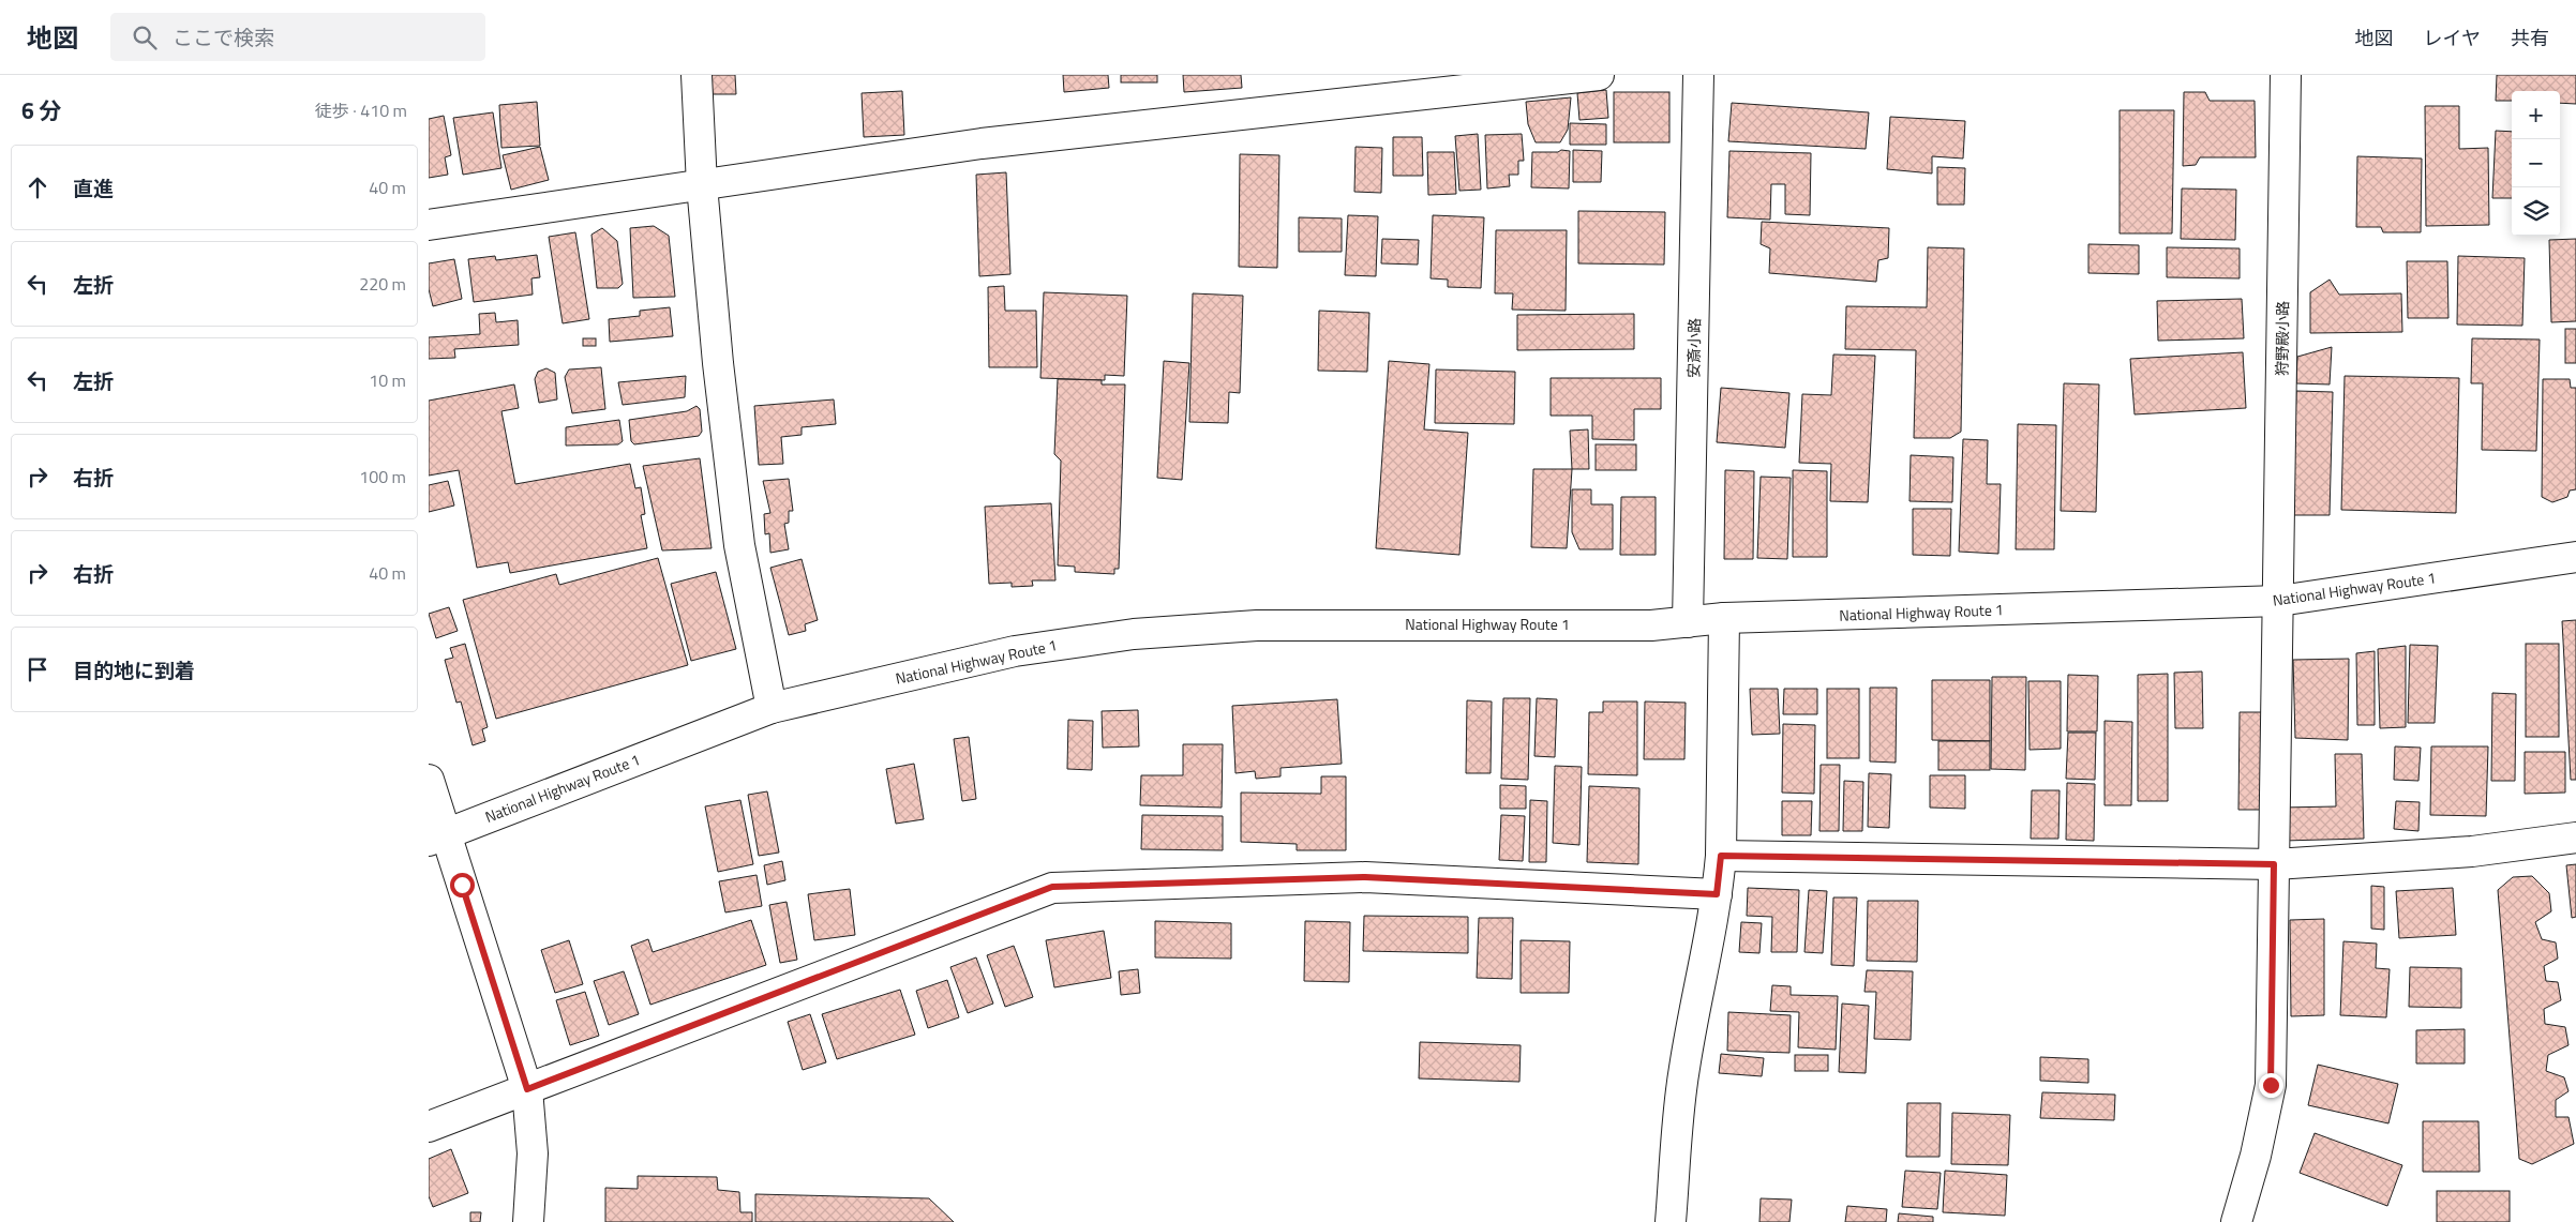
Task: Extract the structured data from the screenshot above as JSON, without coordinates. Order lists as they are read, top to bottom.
{
  "streets": {
    "main road": ["狩野殿小路", "安斎小路", "National Highway Route 1"]
  },
  "crossings": [
    ["狩野殿小路", "National Highway Route 1"],
    ["安斎小路", "National Highway Route 1"]
  ],
  "page": {
    "header": "地図",
    "search": "ここで検索",
    "nav": ["地図", "レイヤ", "共有"],
    "heading": ["6 分", "徒歩 · 410 m"],
    "map_buttons": ["+", "−"],
    "list": [
      ["直進", "40 m"],
      ["左折", "220 m"],
      ["左折", "10 m"],
      ["右折", "100 m"],
      ["右折", "40 m"],
      "目的地に到着"
    ]
  }
}
